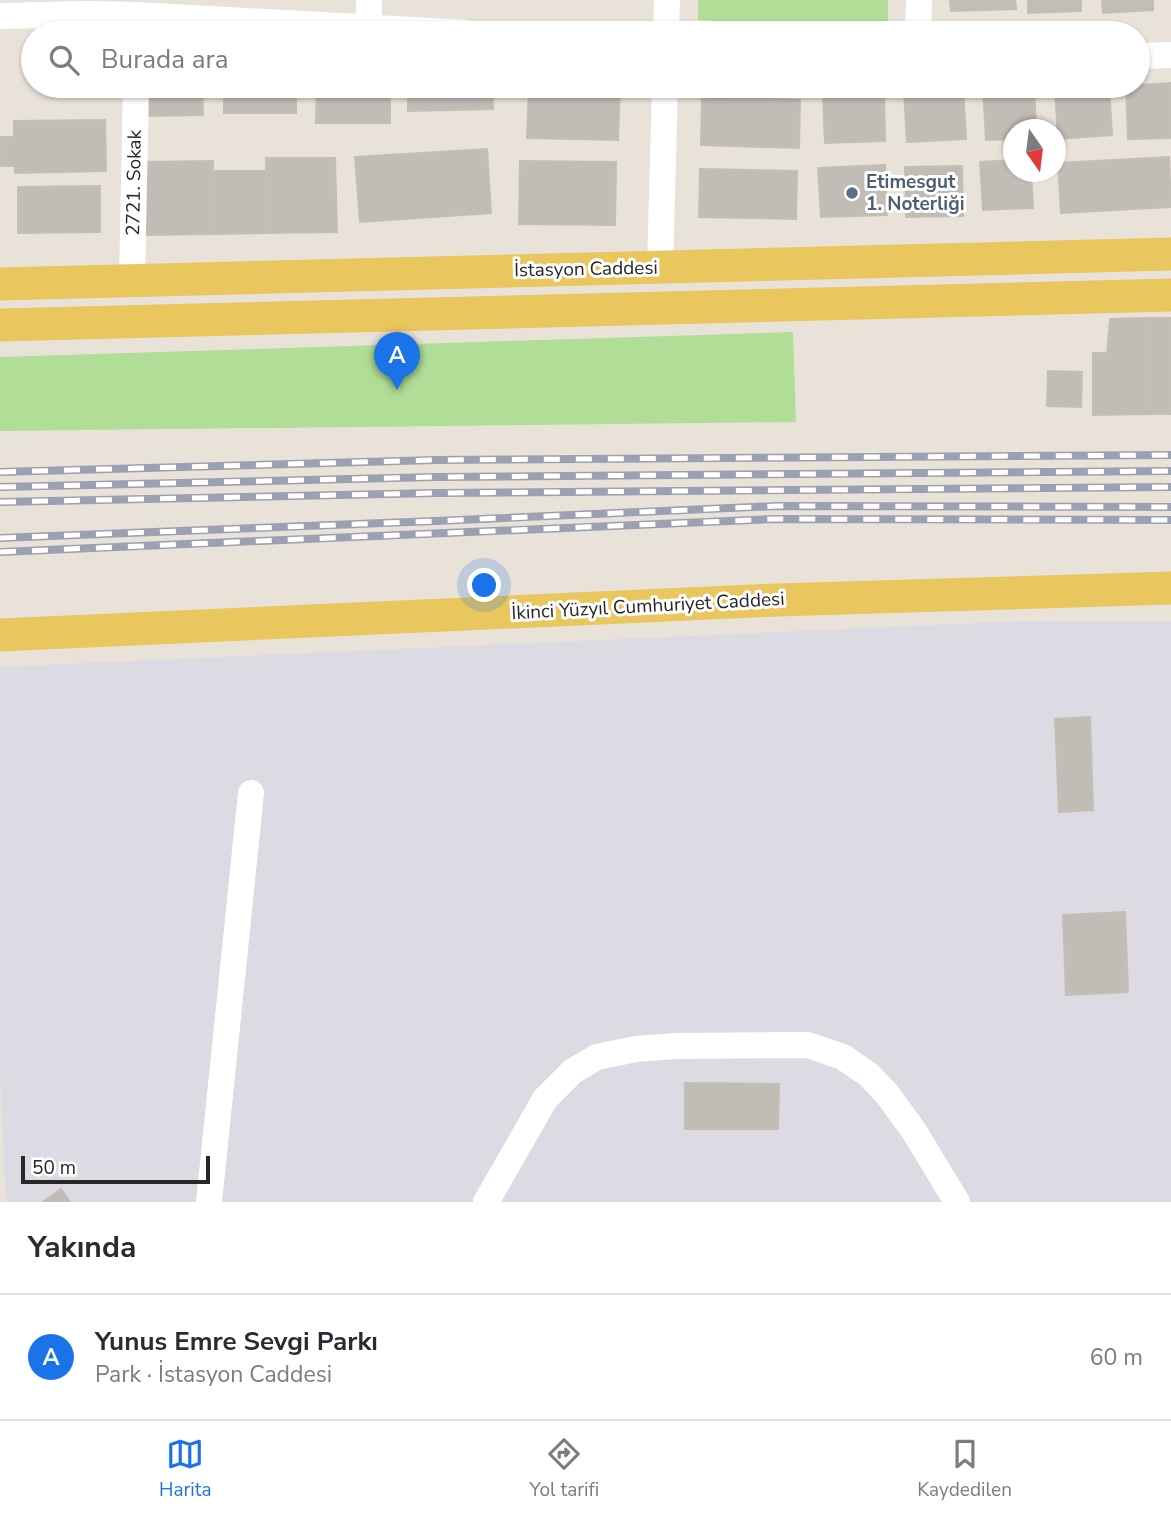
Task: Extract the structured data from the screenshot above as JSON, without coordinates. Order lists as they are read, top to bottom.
{
  "streets": {
    "main road": ["İstasyon Caddesi", "İkinci Yüzyıl Cumhuriyet Caddesi"],
    "street": ["2721. Sokak"]
  },
  "crossings": [
    ["2721. Sokak", "İstasyon Caddesi"]
  ],
  "places": ["Etimesgut 1. Noterliği"],
  "scale_bar": "50 m",
  "north": "bottom",
  "page": {
    "search": "Burada ara",
    "pins": "A",
    "scale": "50 m",
    "heading": "Yakında",
    "list": [
      {
        "mark": "A",
        "name": "Yunus Emre Sevgi Parkı",
        "note": "Park · İstasyon Caddesi",
        "value": "60 m"
      }
    ],
    "nav": ["Harita", "Yol tarifi", "Kaydedilen"]
  }
}
